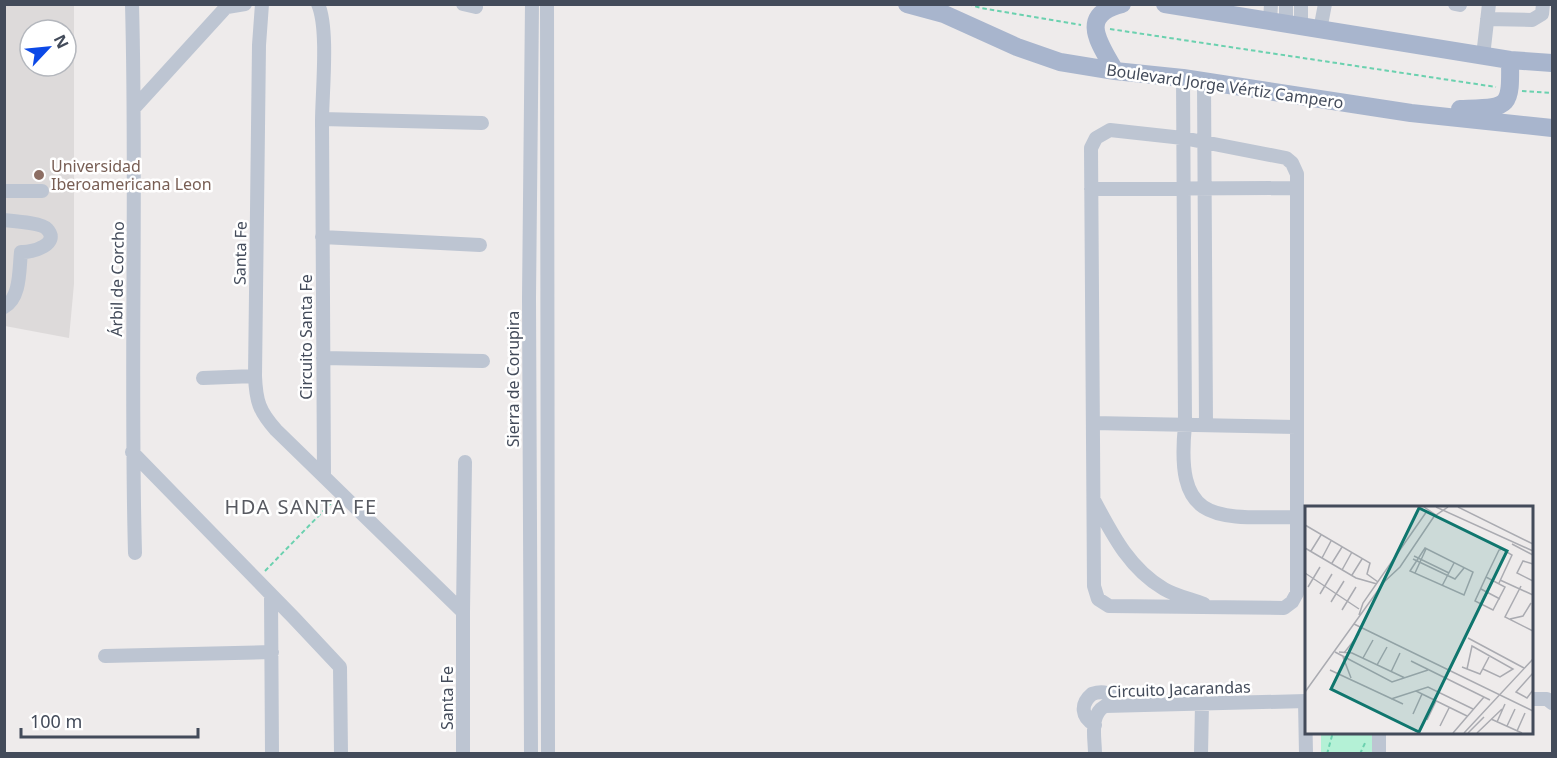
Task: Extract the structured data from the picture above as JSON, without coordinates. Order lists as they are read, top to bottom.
{
  "streets": {
    "main road": ["Boulevard Jorge Vértiz Campero"],
    "street": [
      "Santa Fe",
      "Árbil de Corcho",
      "Circuito Santa Fe",
      "Sierra de Corupira",
      "Circuito Jacarandas"
    ]
  },
  "crossings": [
    ["Santa Fe", "Circuito Santa Fe"]
  ],
  "districts": ["HDA SANTA FE"],
  "places": ["Universidad Iberoamericana Leon"],
  "scale_bar": "100 m",
  "north": "top right"
}
